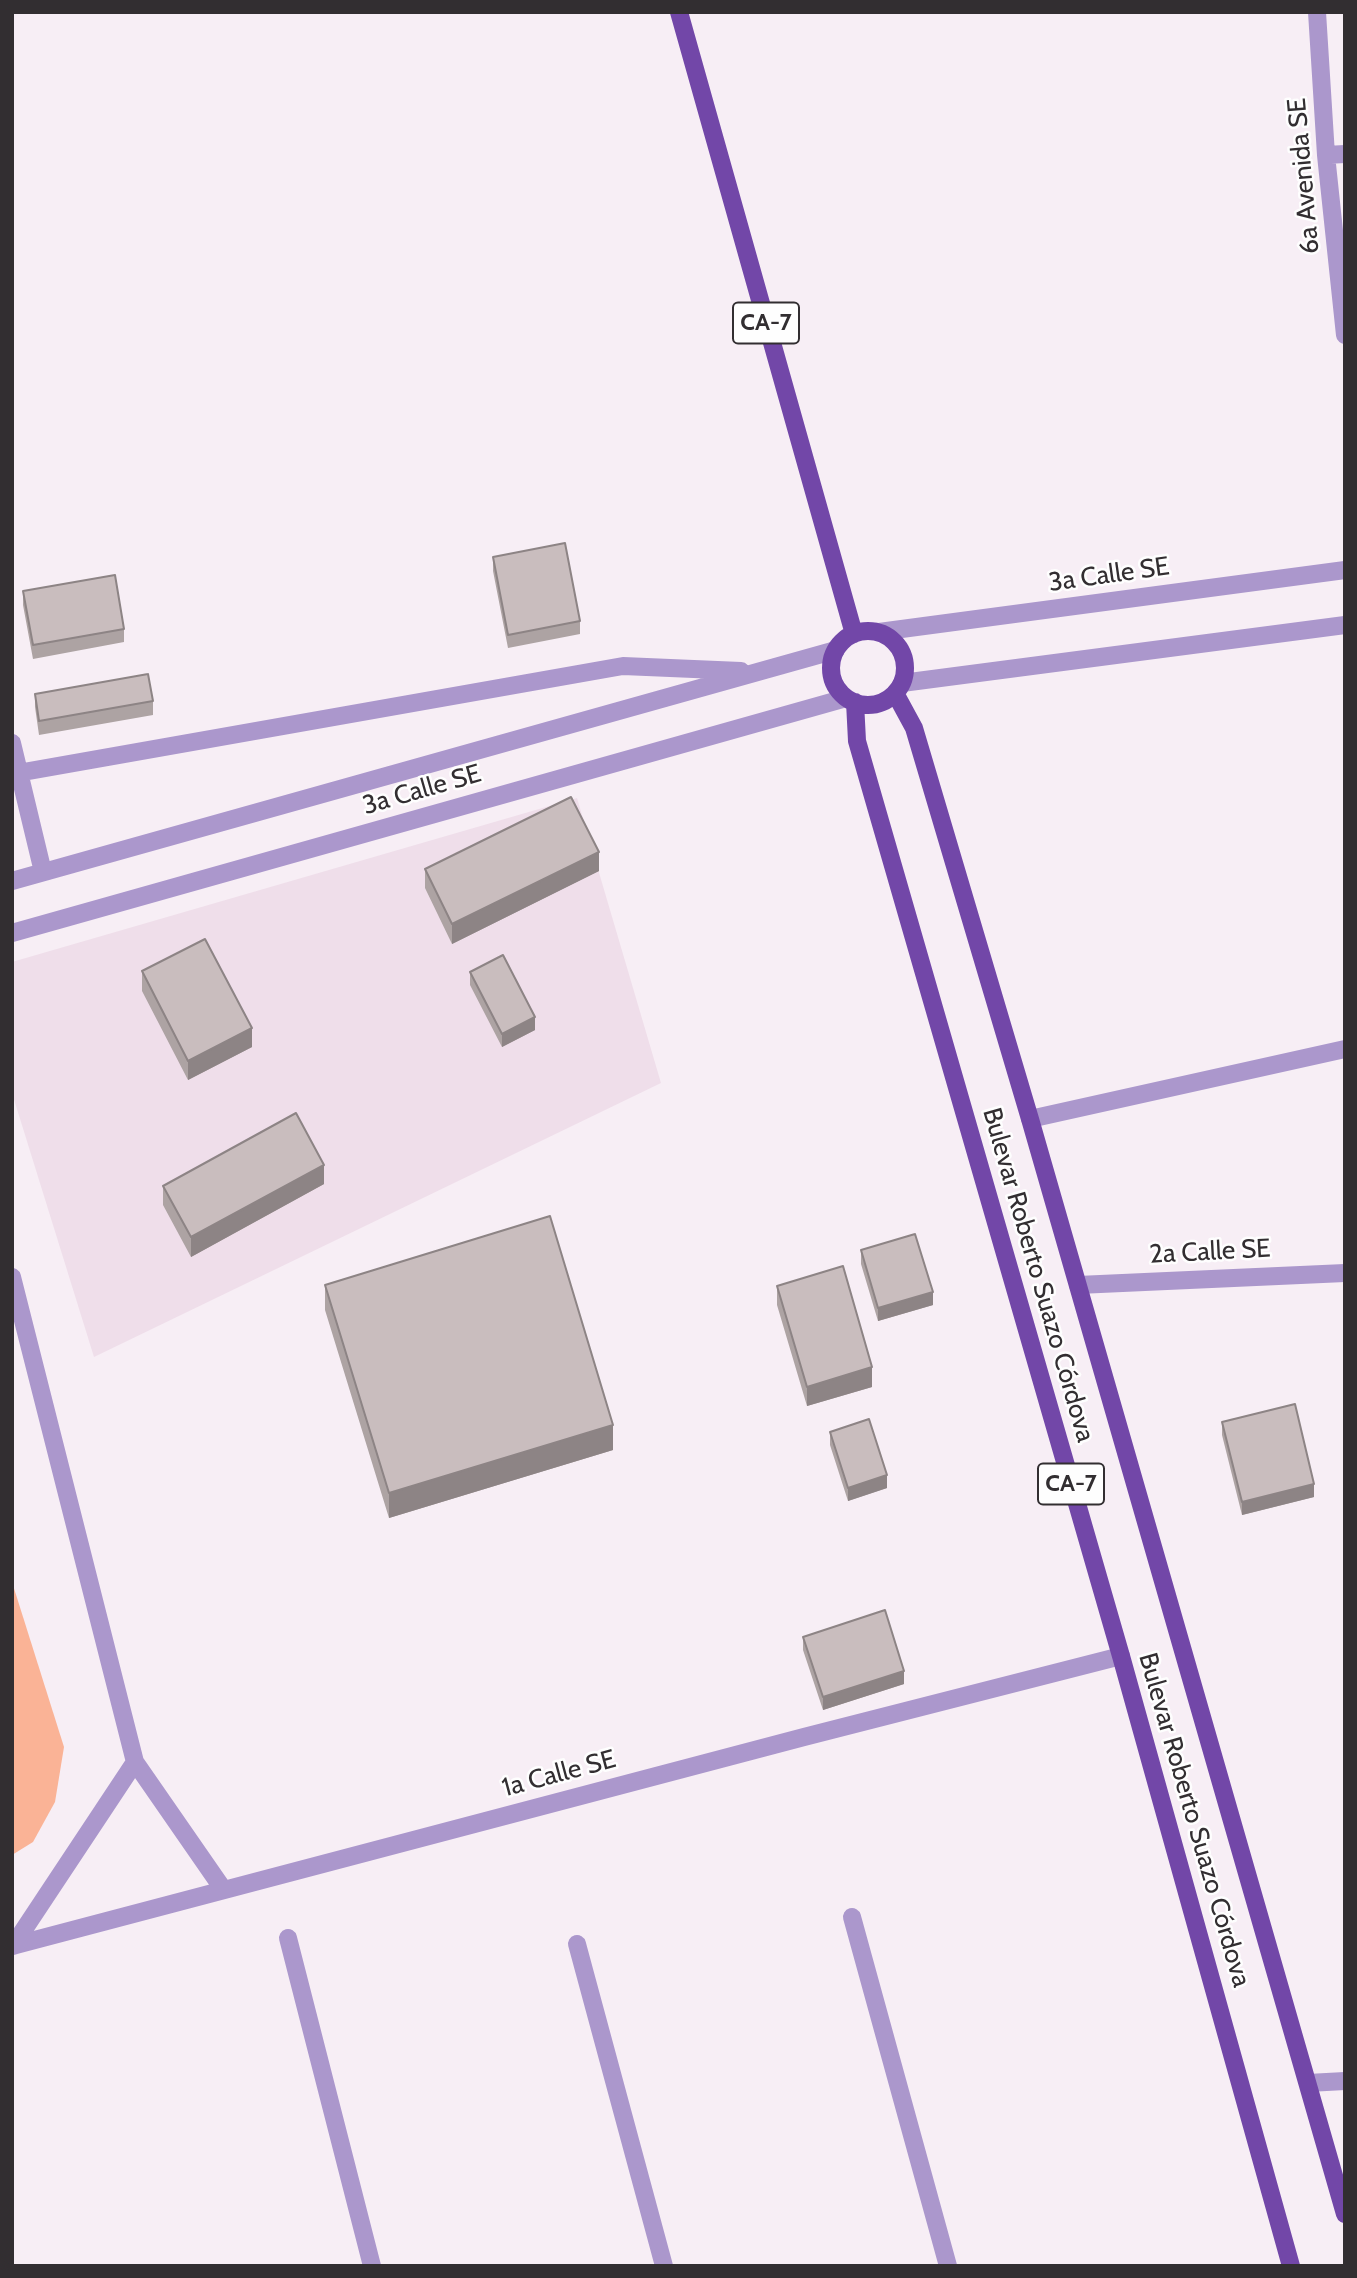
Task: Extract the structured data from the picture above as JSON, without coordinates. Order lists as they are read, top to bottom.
{
  "streets": {
    "main road": ["CA-7", "Bulevar Roberto Suazo Córdova"],
    "street": [
      "6a Avenida SE",
      "3a Calle SE",
      "2a Calle SE",
      "1a Calle SE"
    ]
  },
  "crossings": [
    ["CA-7", "3a Calle SE"],
    ["CA-7", "Bulevar Roberto Suazo Córdova"],
    ["3a Calle SE", "Bulevar Roberto Suazo Córdova"],
    ["2a Calle SE", "Bulevar Roberto Suazo Córdova"],
    ["Bulevar Roberto Suazo Córdova", "1a Calle SE"]
  ]
}
